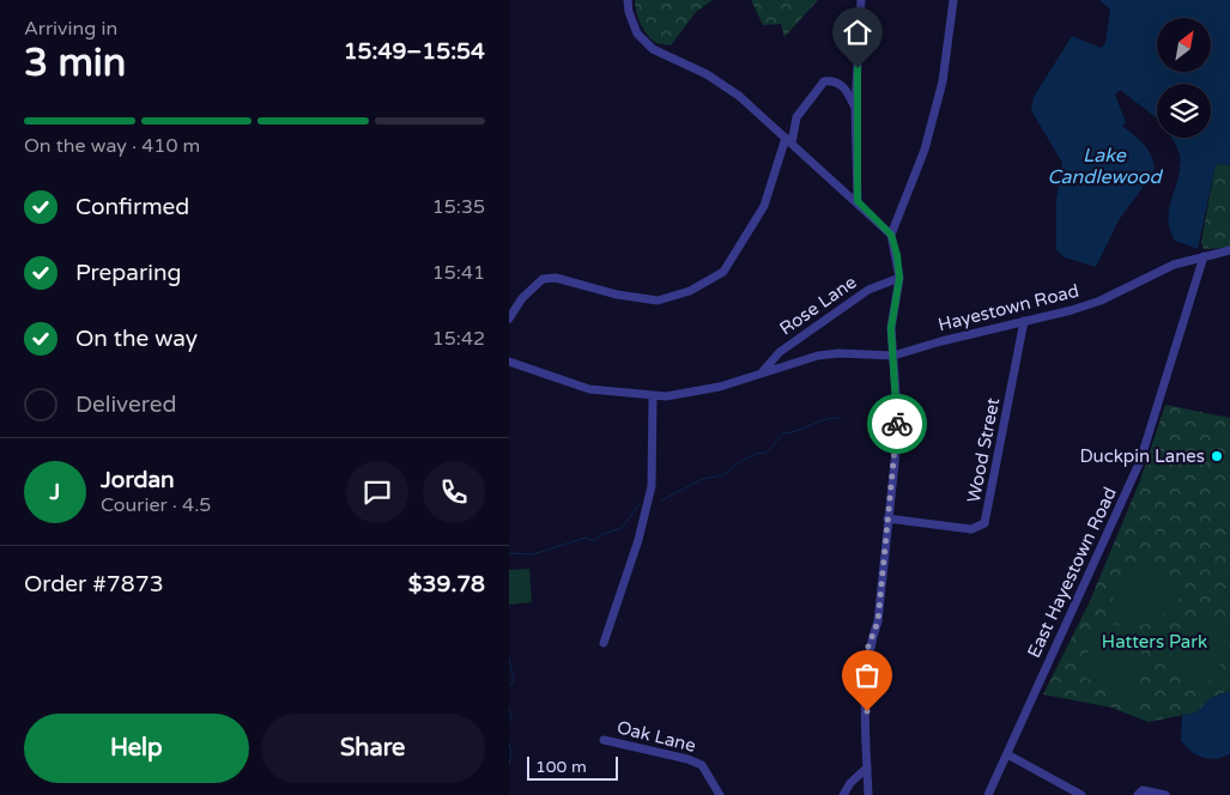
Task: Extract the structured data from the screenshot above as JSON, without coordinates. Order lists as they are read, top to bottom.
{
  "streets": {
    "street": [
      "Rose Lane",
      "Hayestown Road",
      "Wood Street",
      "East Hayestown Road",
      "Oak Lane"
    ]
  },
  "crossings": [
    ["Rose Lane", "Hayestown Road"],
    ["Hayestown Road", "Wood Street"],
    ["Hayestown Road", "East Hayestown Road"]
  ],
  "water": ["Lake Candlewood"],
  "parks": ["Hatters Park"],
  "places": ["Duckpin Lanes"],
  "scale_bar": "100 m",
  "north": "top right",
  "page": {
    "heading": ["3 min", "Arriving in", "15:49–15:54"],
    "panel": [
      "Jordan",
      "Courier · 4.5",
      "Order #7873",
      "$39.78"
    ],
    "bar": "On the way · 410 m",
    "list": [
      ["Confirmed", "15:35"],
      ["Preparing", "15:41"],
      ["On the way", "15:42"],
      "Delivered"
    ],
    "round": "J",
    "buttons": ["Help", "Share"],
    "scale": "100 m"
  }
}
